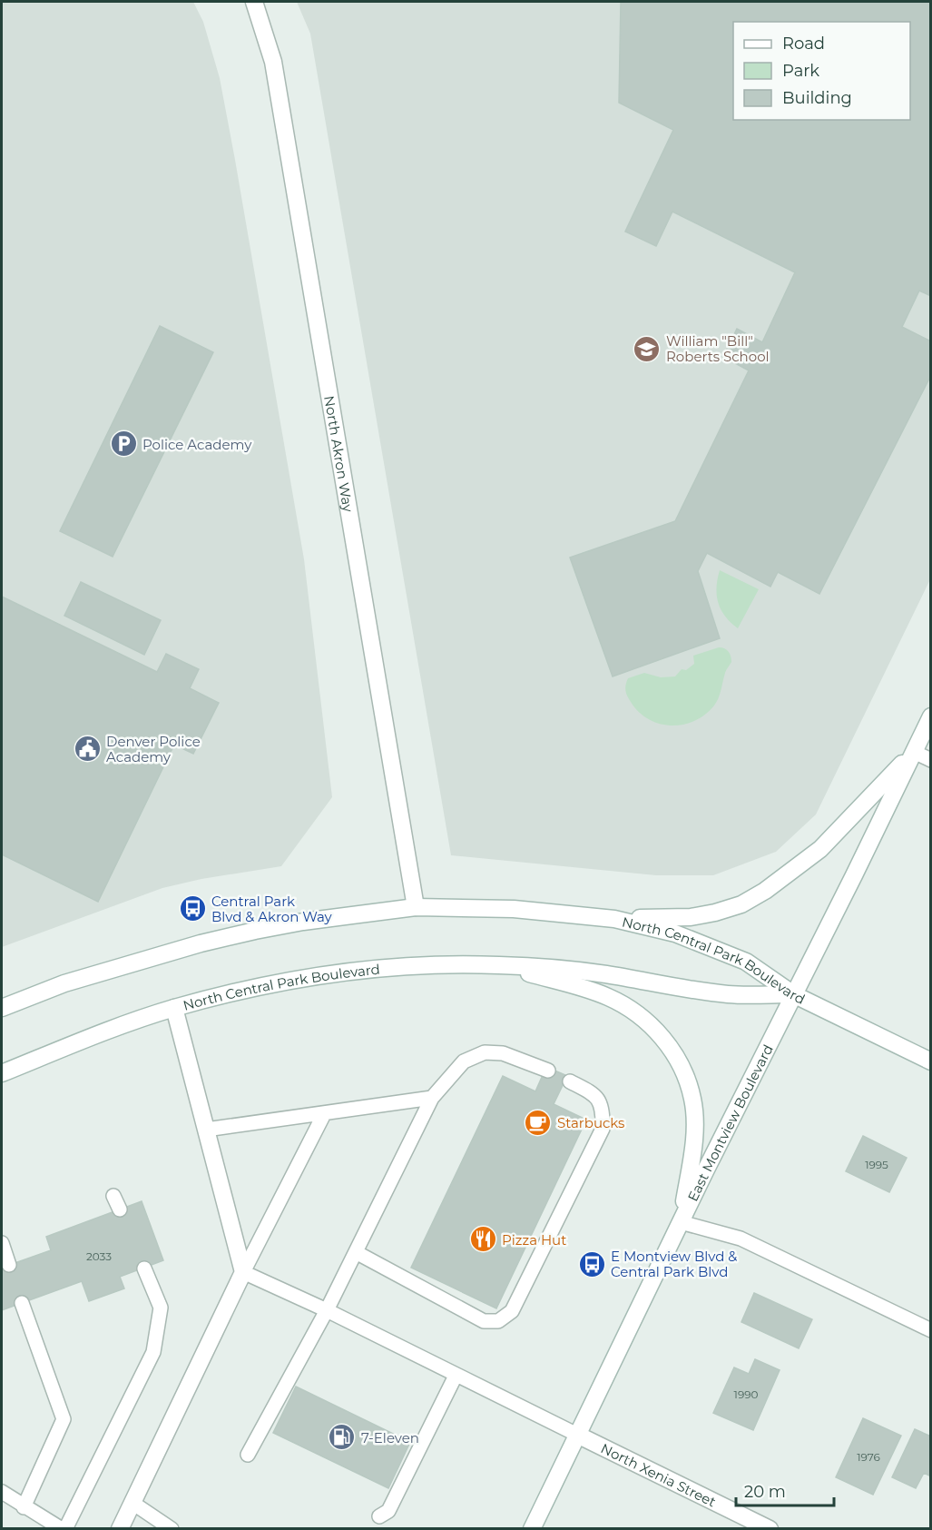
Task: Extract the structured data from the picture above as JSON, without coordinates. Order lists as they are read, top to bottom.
{
  "streets": {
    "main road": [
      "North Akron Way",
      "North Central Park Boulevard",
      "East Montview Boulevard",
      "North Xenia Street"
    ]
  },
  "crossings": [
    ["North Akron Way", "North Central Park Boulevard"],
    ["North Central Park Boulevard", "East Montview Boulevard"],
    ["East Montview Boulevard", "North Xenia Street"]
  ],
  "places": {
    "school or university": ["William \"Bill\" Roberts School"],
    "parking": ["Police Academy"],
    "public building": ["Denver Police Academy"],
    "bus stop": ["Central Park Blvd & Akron Way", "E Montview Blvd & Central Park Blvd"],
    "cafe": ["Starbucks"],
    "restaurant": ["Pizza Hut"],
    "fuel station": ["7-Eleven"]
  },
  "house_numbers": [
    "1995",
    "2033",
    "1990",
    "1976"
  ],
  "legend": ["Road", "Park", "Building"],
  "scale_bar": "20 m"
}
